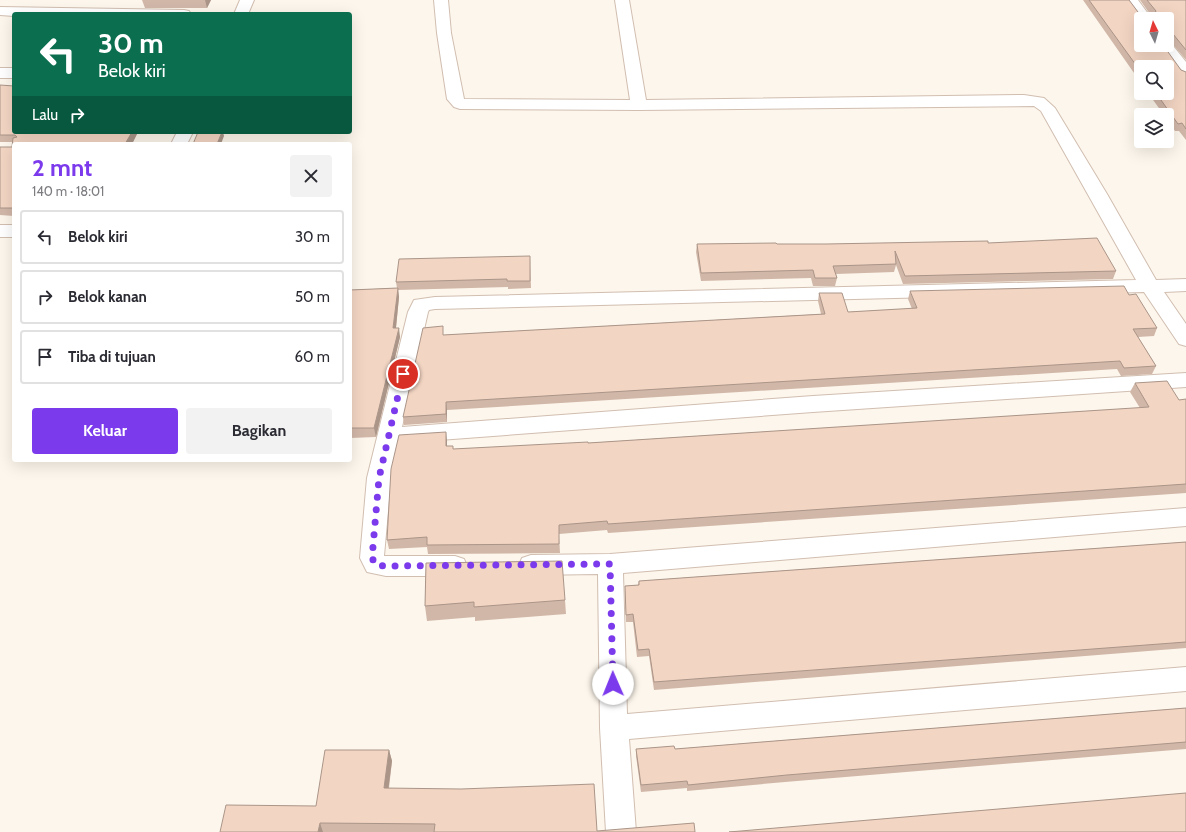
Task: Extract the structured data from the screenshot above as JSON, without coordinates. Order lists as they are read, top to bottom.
{
  "north": "top",
  "page": {
    "turn": ["30 m", "Belok kiri"],
    "then": "Lalu",
    "heading": ["2 mnt", "140 m · 18:01"],
    "list": [
      {
        "name": "Belok kiri",
        "value": "30 m"
      },
      {
        "name": "Belok kanan",
        "value": "50 m"
      },
      {
        "name": "Tiba di tujuan",
        "value": "60 m"
      }
    ],
    "buttons": ["Keluar", "Bagikan"]
  }
}
